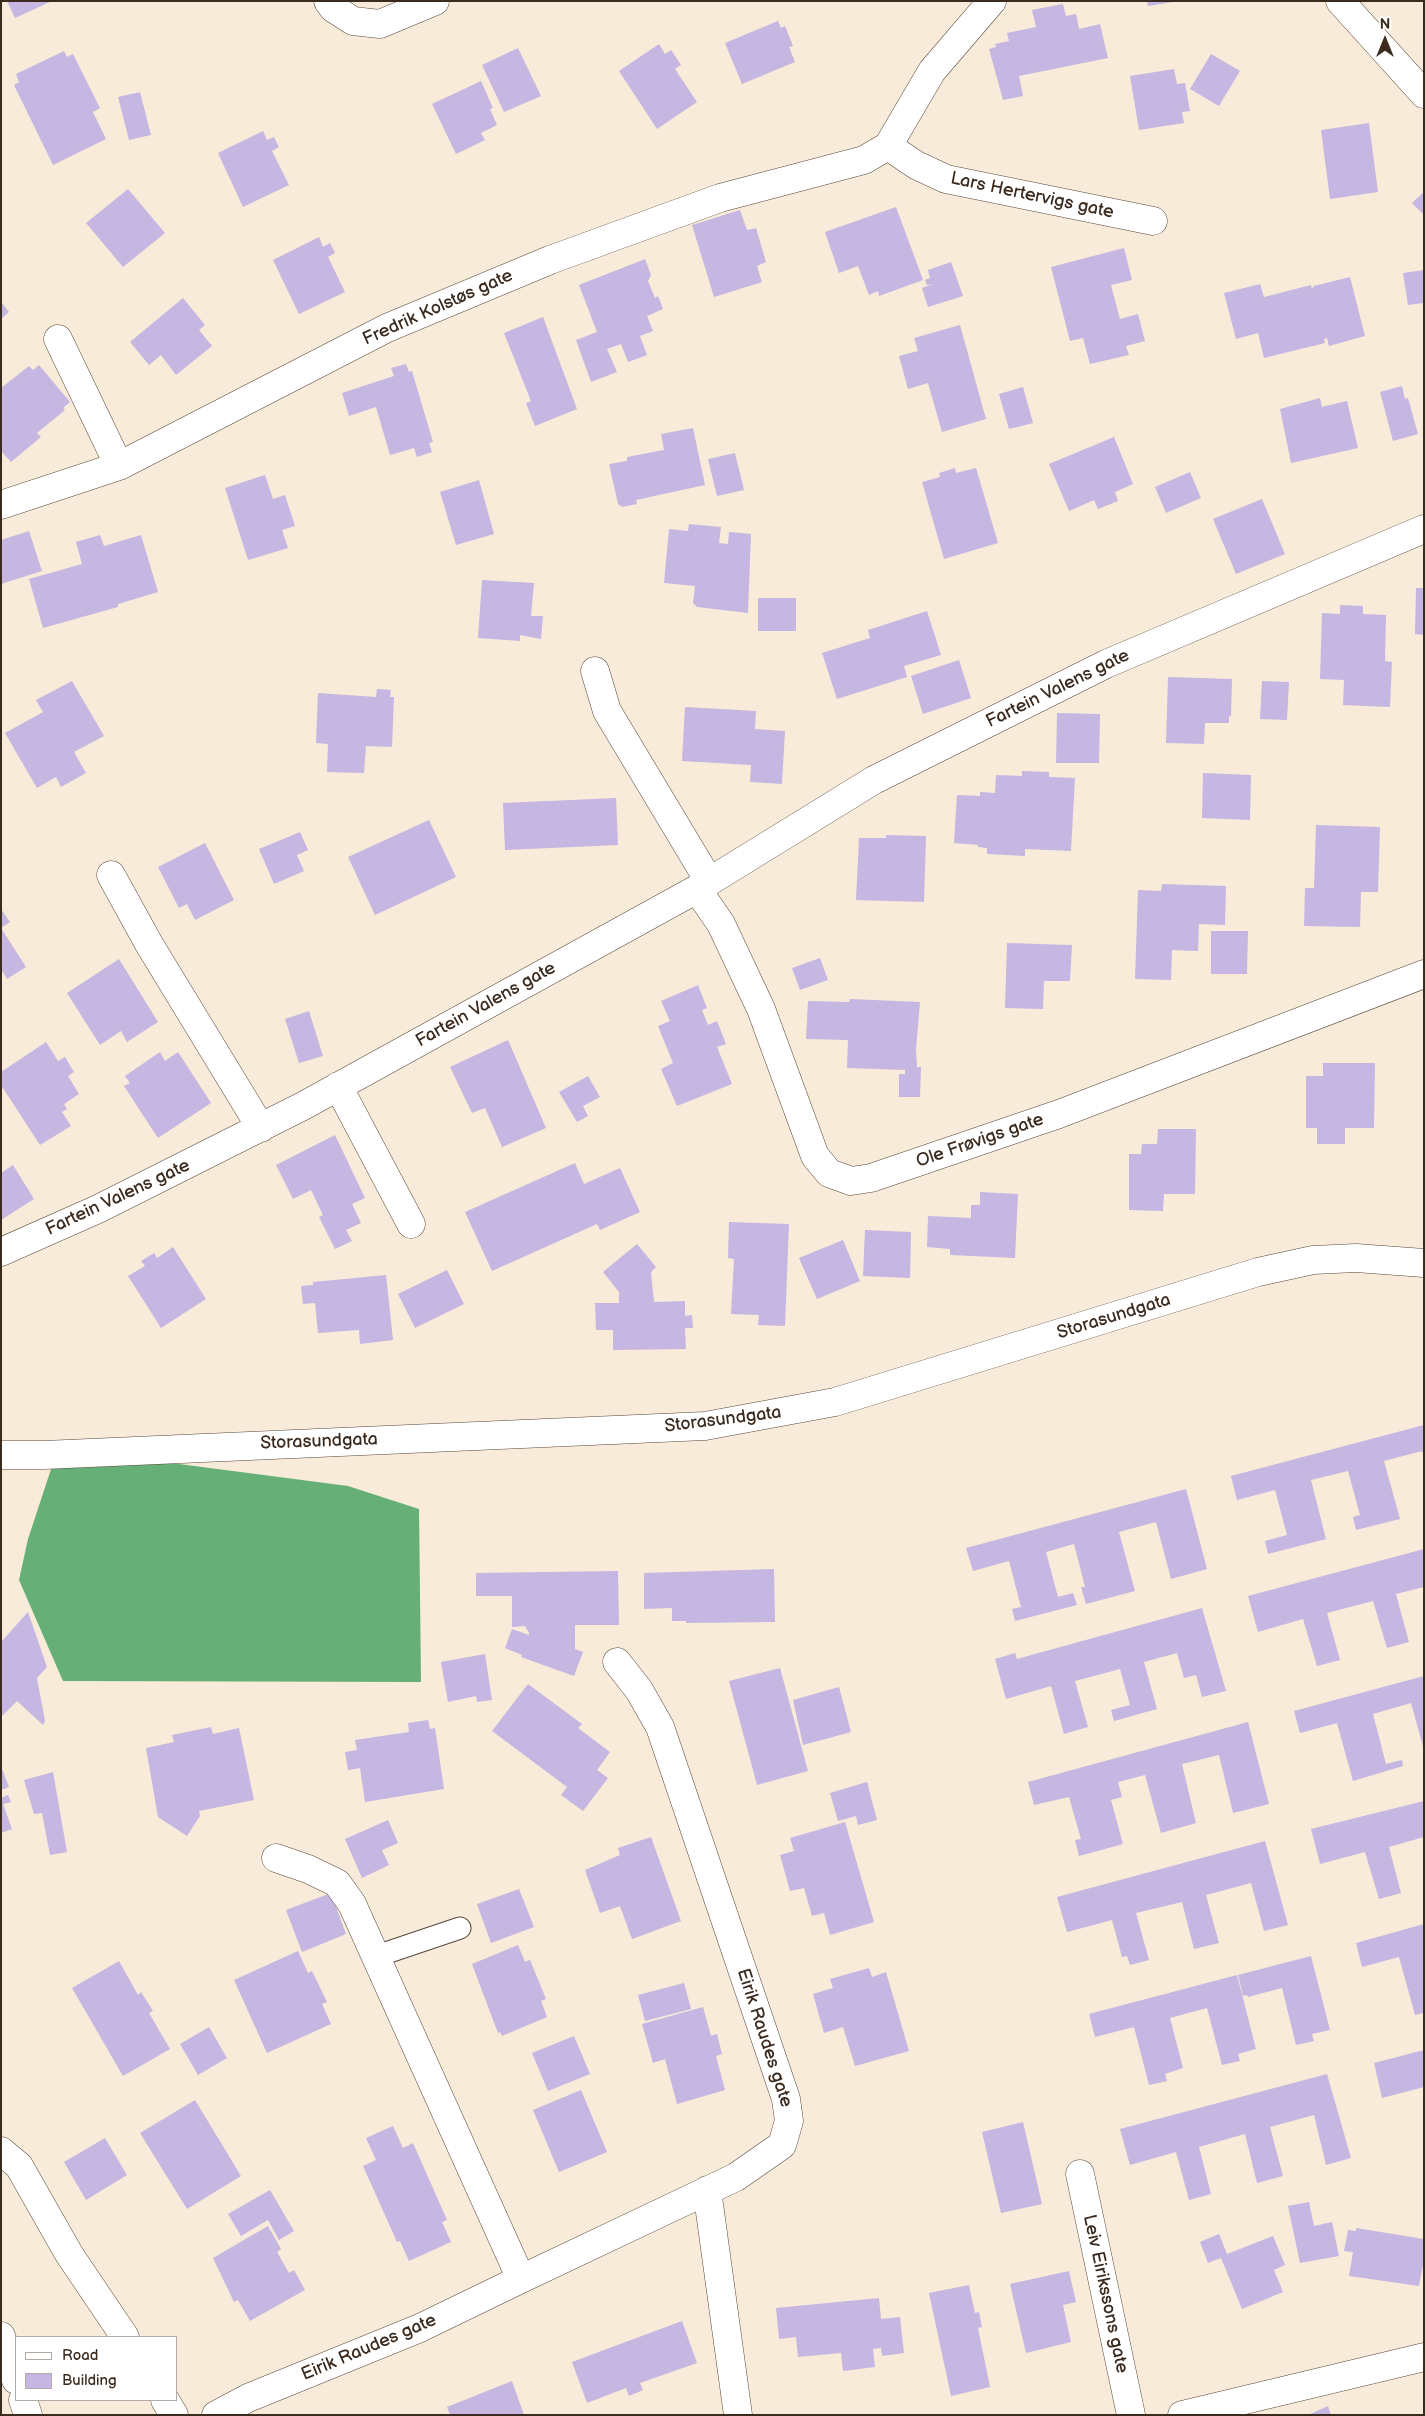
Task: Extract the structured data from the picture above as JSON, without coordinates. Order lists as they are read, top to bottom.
{
  "streets": {
    "street": [
      "Lars Hertervigs gate",
      "Fredrik Kolstøs gate",
      "Fartein Valens gate",
      "Ole Frøvigs gate",
      "Storasundgata",
      "Eirik Raudes gate",
      "Leiv Eirikssons gate"
    ]
  },
  "crossings": [
    ["Lars Hertervigs gate", "Fredrik Kolstøs gate"],
    ["Fartein Valens gate", "Ole Frøvigs gate"]
  ],
  "legend": ["Road", "Building"],
  "north": "top"
}
